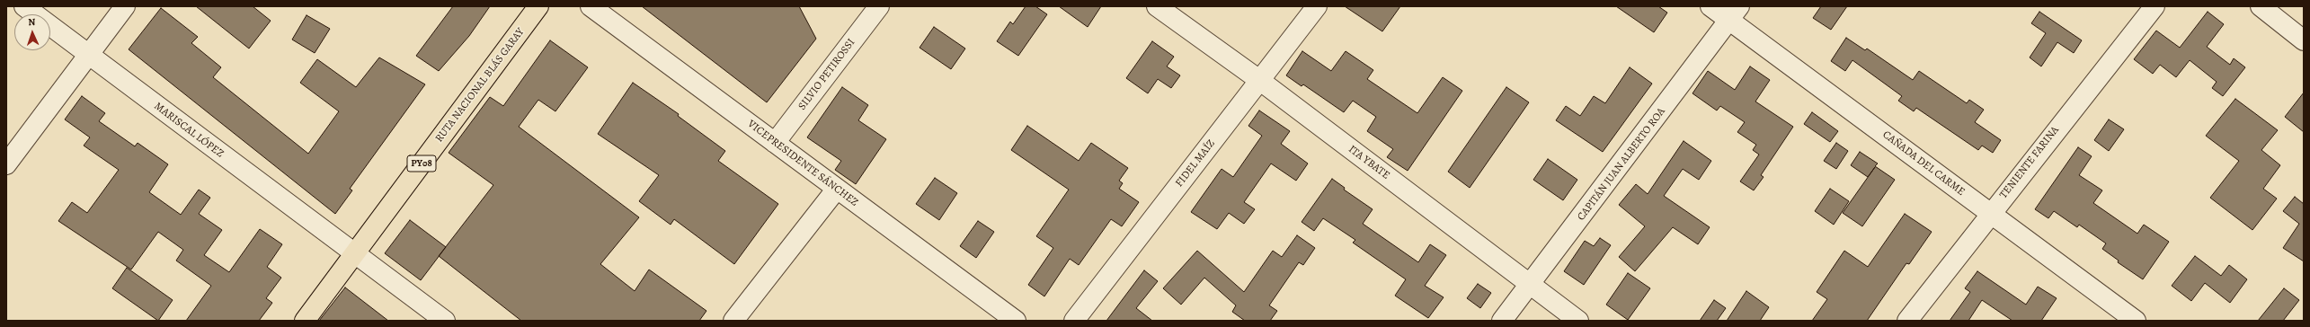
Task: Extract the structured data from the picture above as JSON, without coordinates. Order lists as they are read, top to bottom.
{
  "streets": {
    "highway": ["RUTA NACIONAL BLÁS GARAY", "PY08"],
    "street": [
      "SILVIO PETIROSSI",
      "MARISCAL LÓPEZ",
      "ITA YBATE",
      "TENIENTE FARINA",
      "VICEPRESIDENTE SÁNCHEZ",
      "FIDEL MAÍZ",
      "CAÑADA DEL CARME",
      "CAPITÁN JUAN ALBERTO ROA"
    ]
  },
  "crossings": [
    ["SILVIO PETIROSSI", "VICEPRESIDENTE SÁNCHEZ"],
    ["RUTA NACIONAL BLÁS GARAY", "MARISCAL LÓPEZ"],
    ["ITA YBATE", "FIDEL MAÍZ"],
    ["ITA YBATE", "CAPITÁN JUAN ALBERTO ROA"],
    ["TENIENTE FARINA", "CAÑADA DEL CARME"],
    ["CAÑADA DEL CARME", "CAPITÁN JUAN ALBERTO ROA"]
  ],
  "north": "top"
}
